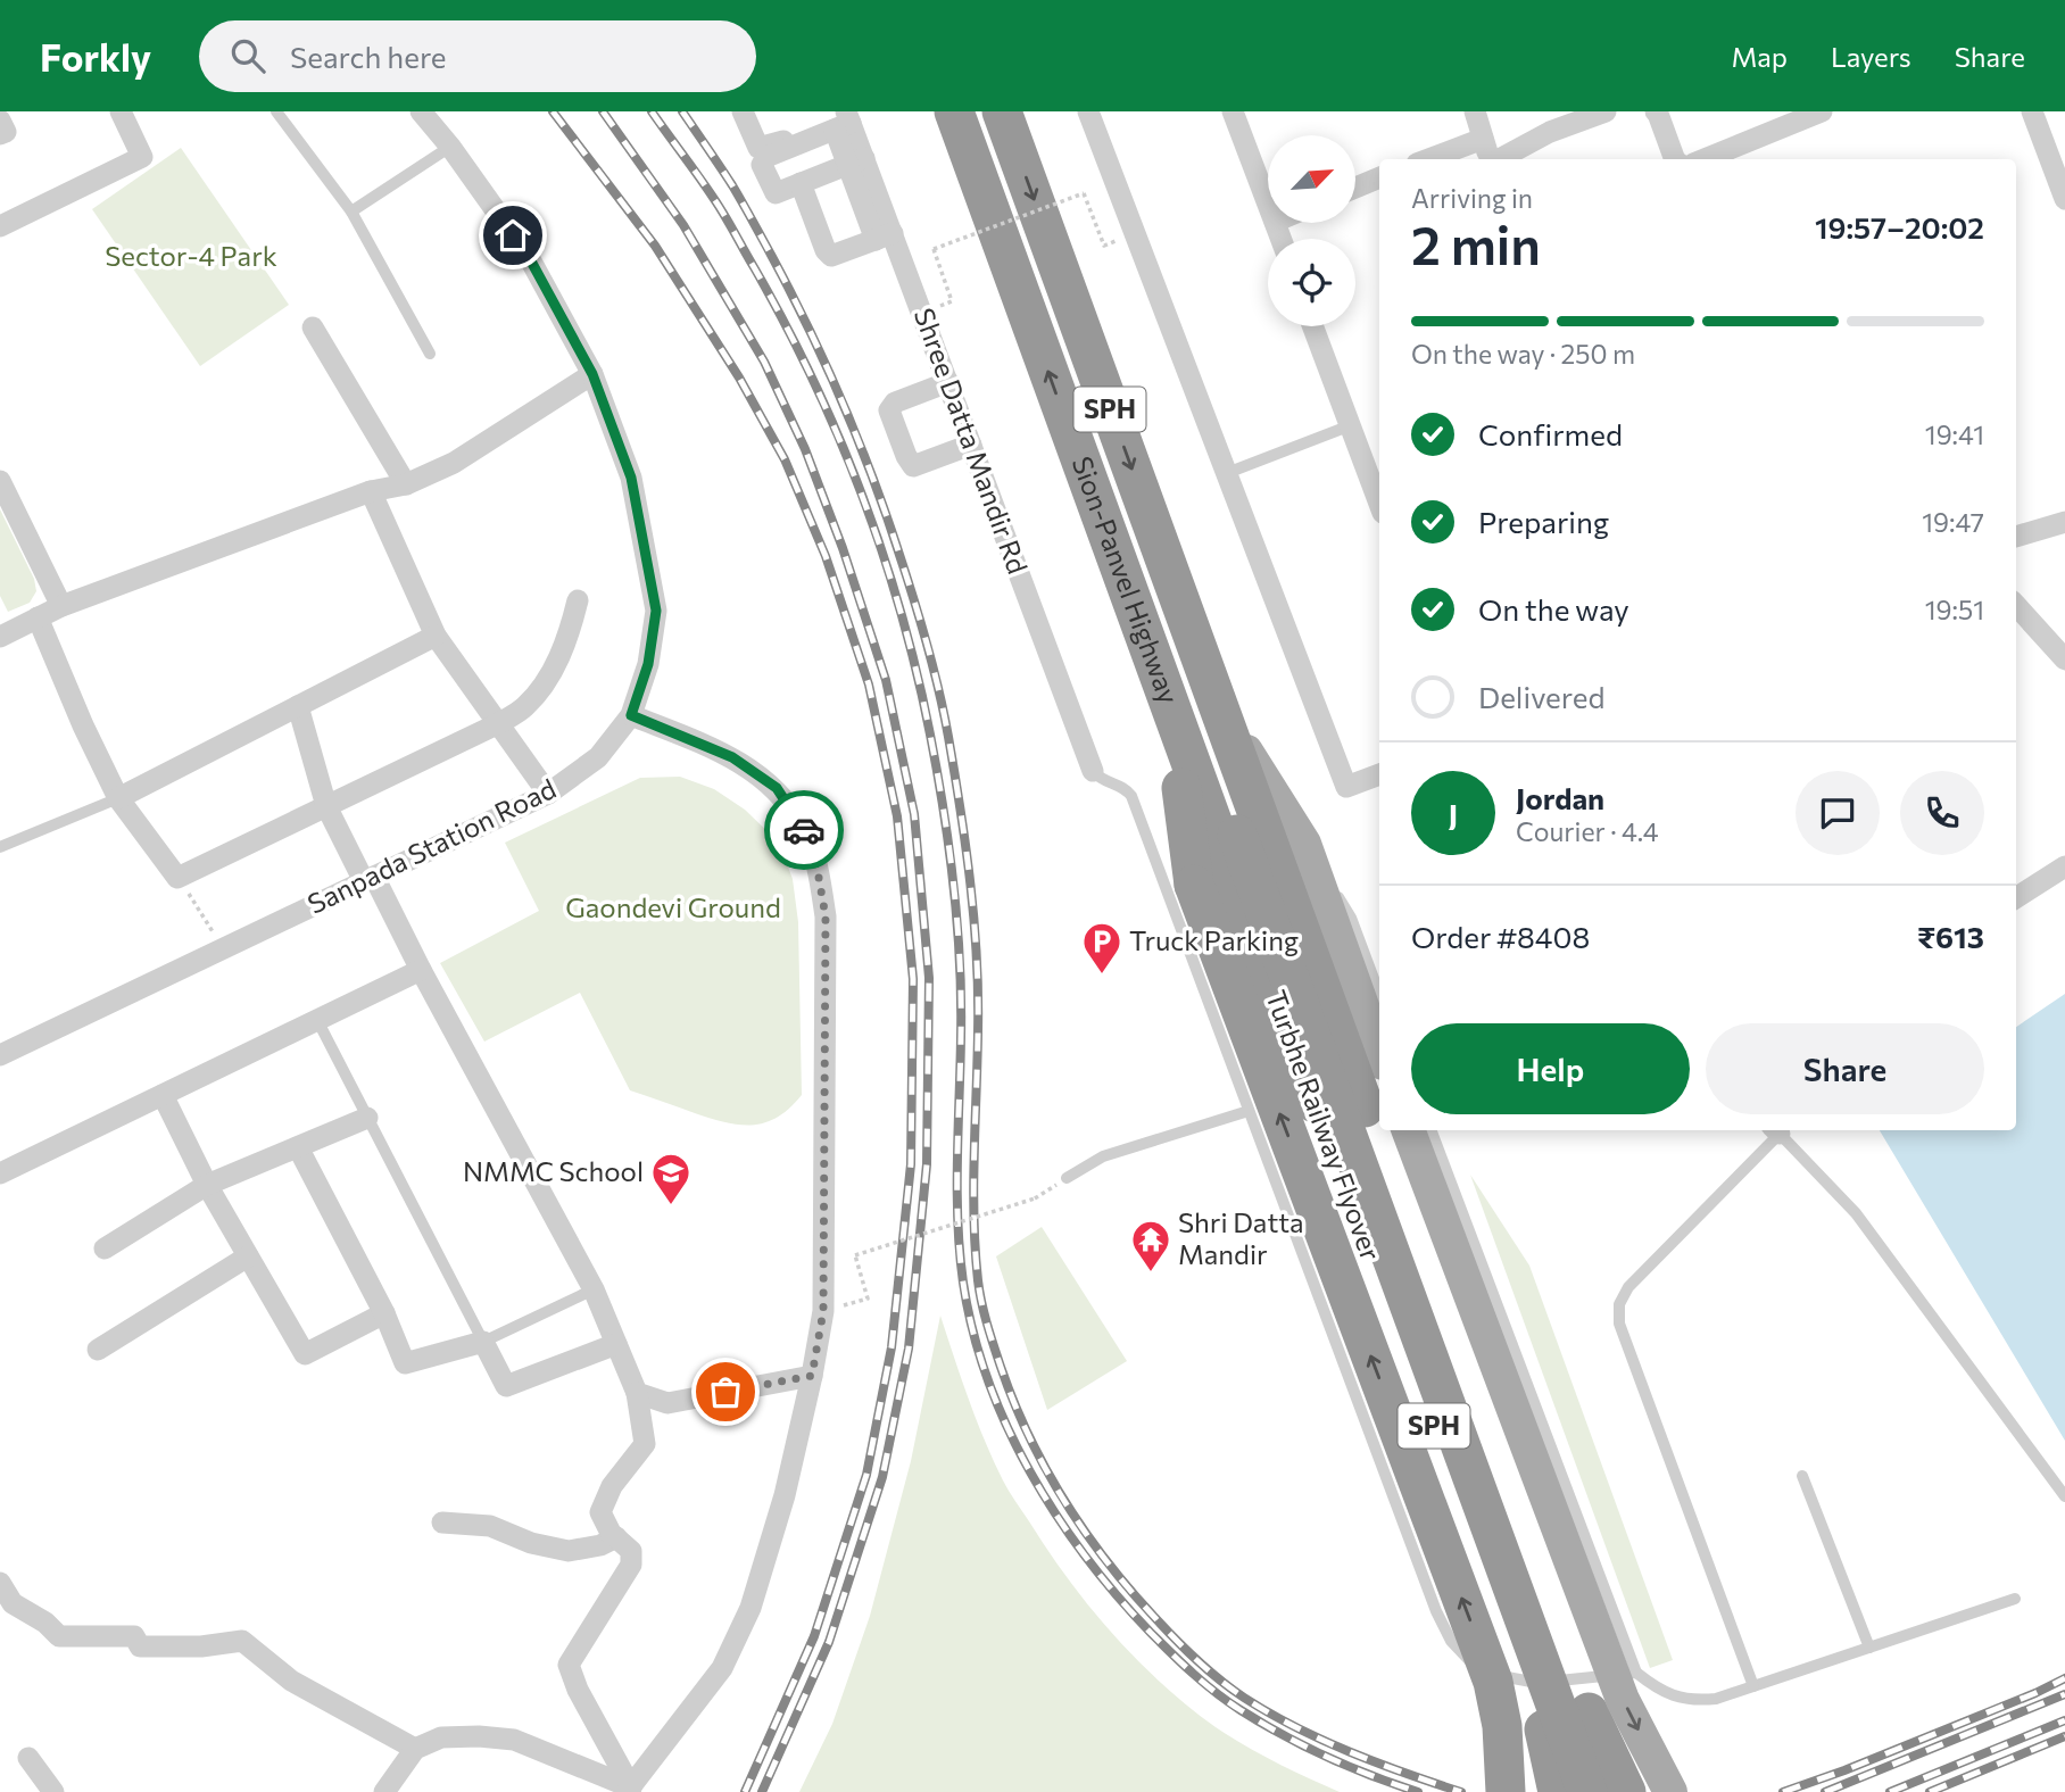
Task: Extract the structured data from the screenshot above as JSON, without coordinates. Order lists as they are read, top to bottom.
{
  "streets": {
    "highway": ["SPH", "Sion-Panvel Highway", "Turbhe Railway Flyover"],
    "street": ["Shree Datta Mandir Rd", "Sanpada Station Road"]
  },
  "crossings": [
    ["Sion-Panvel Highway", "Turbhe Railway Flyover"]
  ],
  "parks": ["Sector-4 Park", "Gaondevi Ground"],
  "places": {
    "parking": ["Truck Parking"],
    "school or university": ["NMMC School"],
    "temple": ["Shri Datta Mandir"]
  },
  "north": "top right",
  "page": {
    "header": "Forkly",
    "search": "Search here",
    "nav": ["Map", "Layers", "Share"],
    "heading": ["2 min", "Arriving in", "19:57–20:02"],
    "panel": [
      "Jordan",
      "Courier · 4.4",
      "Order #8408",
      "₹613"
    ],
    "bar": "On the way · 250 m",
    "list": [
      ["Confirmed", "19:41"],
      ["Preparing", "19:47"],
      ["On the way", "19:51"],
      "Delivered"
    ],
    "round": "J",
    "buttons": ["Help", "Share"]
  }
}
